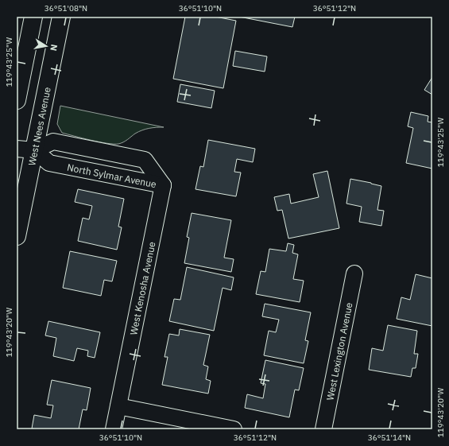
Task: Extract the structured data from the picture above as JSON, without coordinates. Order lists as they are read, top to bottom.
{
  "streets": {
    "main road": ["West Nees Avenue"],
    "street": ["North Sylmar Avenue", "West Kenosha Avenue", "West Lexington Avenue"]
  },
  "crossings": [
    ["West Nees Avenue", "North Sylmar Avenue"],
    ["North Sylmar Avenue", "West Kenosha Avenue"]
  ],
  "north": "right",
  "coordinates": [
    "36°51'08\"N",
    "36°51'10\"N",
    "36°51'12\"N",
    "119°43'25\"W",
    "119°43'20\"W",
    "36°51'14\"N"
  ]
}
